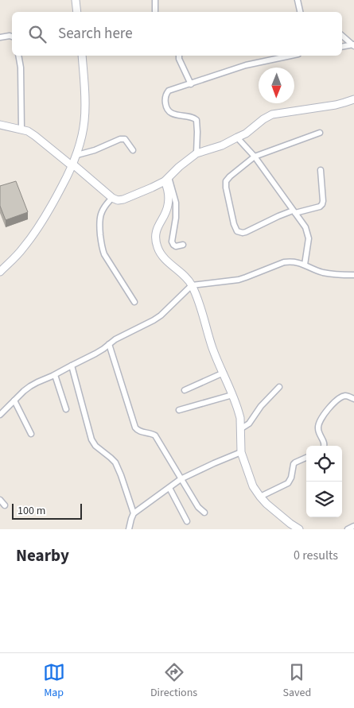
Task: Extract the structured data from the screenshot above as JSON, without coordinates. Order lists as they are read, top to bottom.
{
  "scale_bar": "100 m",
  "north": "bottom",
  "page": {
    "search": "Search here",
    "scale": "100 m",
    "heading": ["Nearby", "0 results"],
    "nav": ["Map", "Directions", "Saved"]
  }
}
